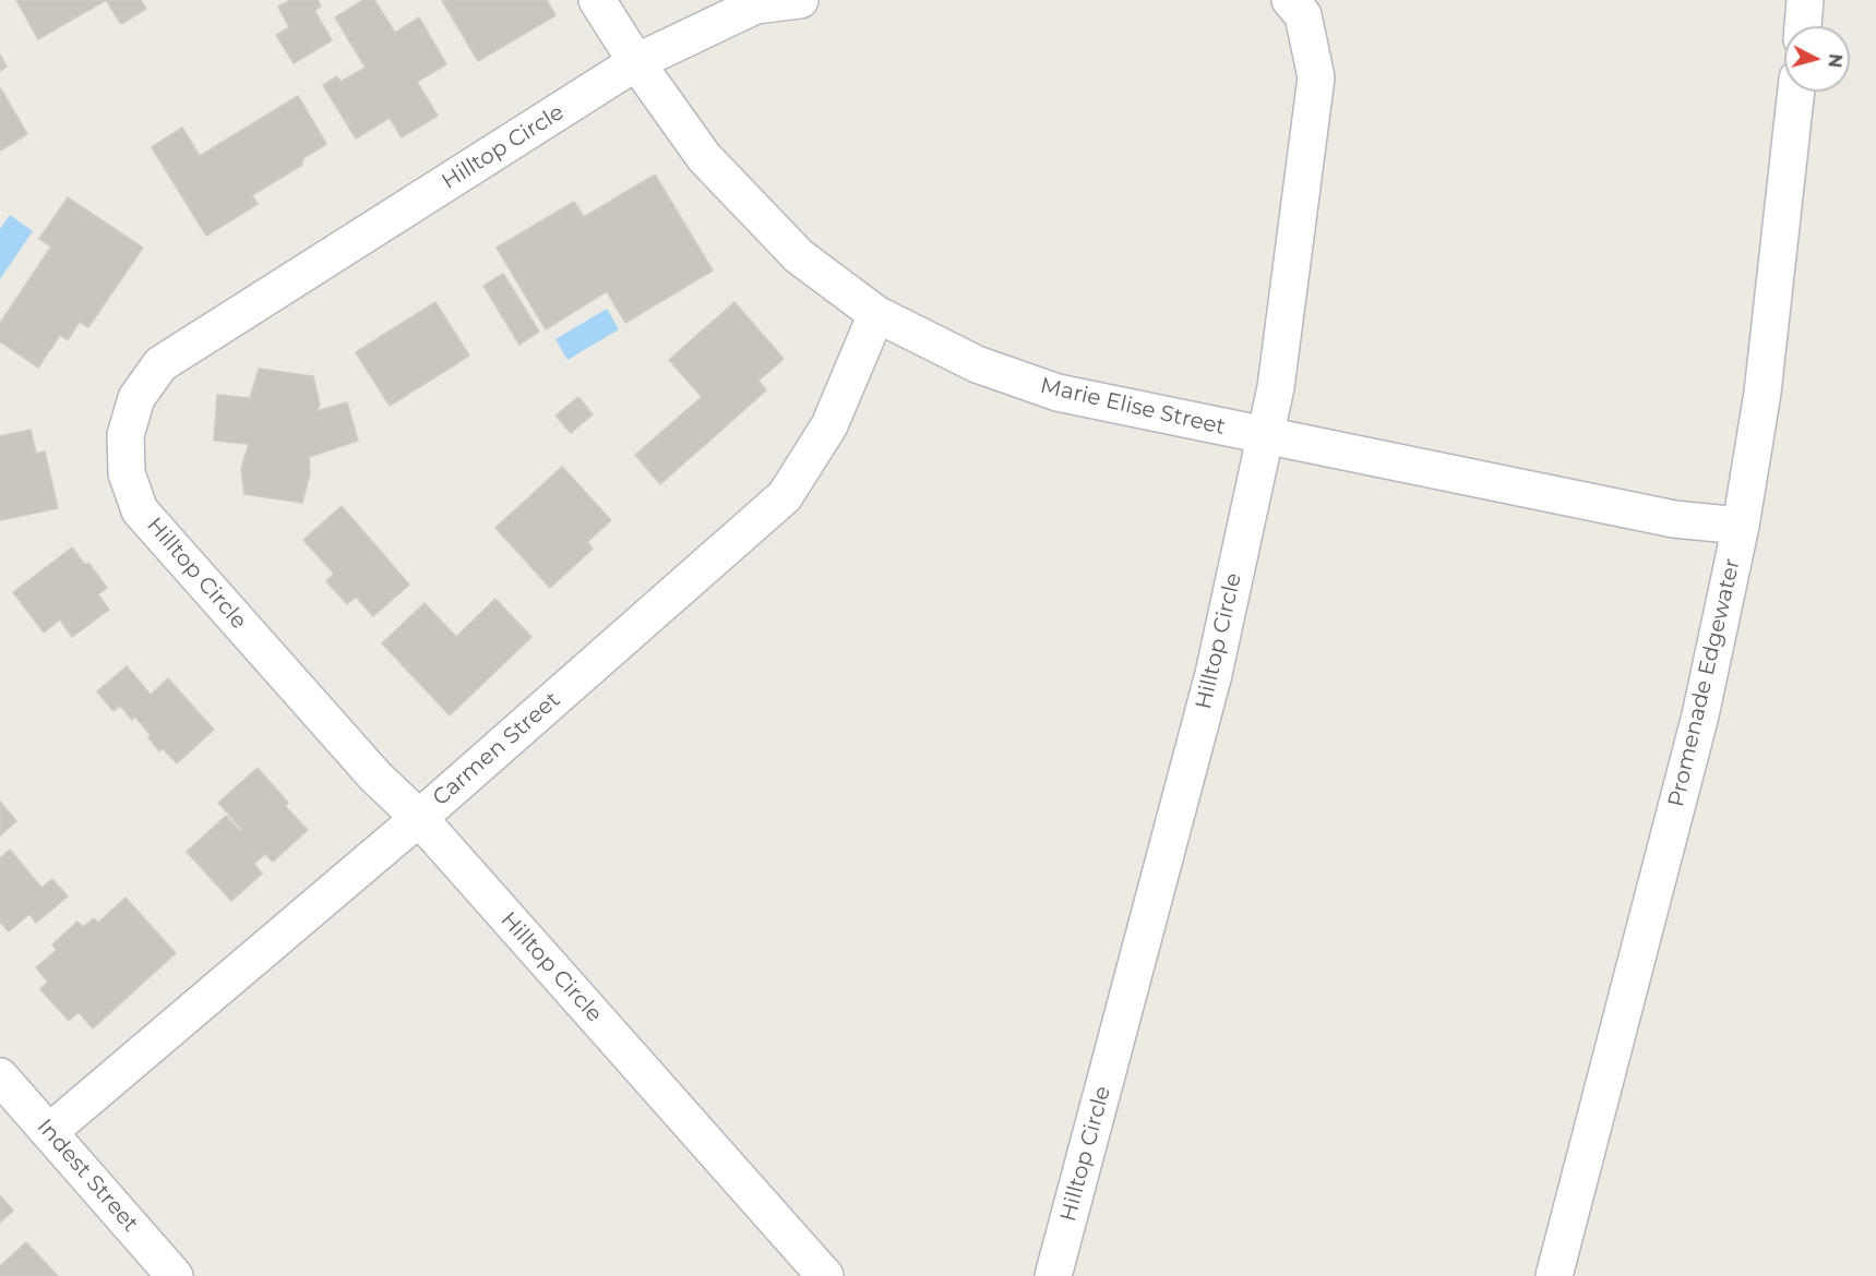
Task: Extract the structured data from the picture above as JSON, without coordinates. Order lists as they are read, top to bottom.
{
  "streets": {
    "street": [
      "Hilltop Circle",
      "Marie Elise Street",
      "Promenade Edgewater",
      "Carmen Street",
      "Indest Street"
    ]
  },
  "crossings": [
    ["Hilltop Circle", "Marie Elise Street"],
    ["Hilltop Circle", "Carmen Street"],
    ["Marie Elise Street", "Promenade Edgewater"],
    ["Marie Elise Street", "Carmen Street"],
    ["Carmen Street", "Indest Street"]
  ],
  "north": "right"
}
